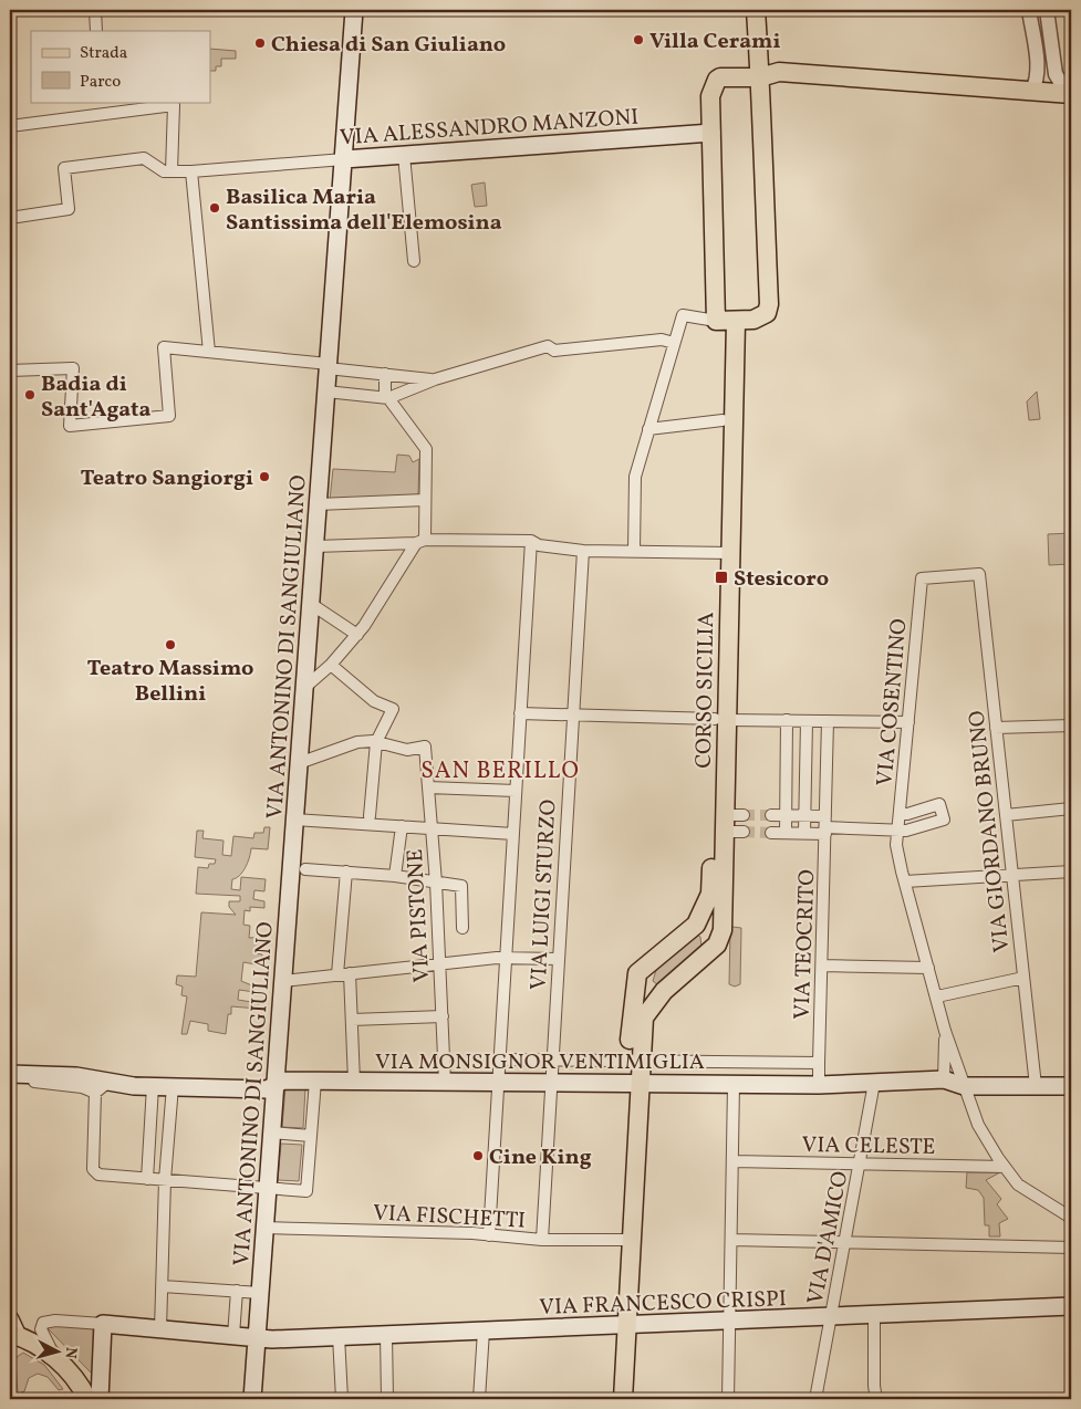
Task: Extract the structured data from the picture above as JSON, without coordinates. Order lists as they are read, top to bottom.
{
  "streets": {
    "main road": [
      "VIA ALESSANDRO MANZONI",
      "VIA ANTONINO DI SANGIULIANO",
      "CORSO SICILIA",
      "VIA MONSIGNOR VENTIMIGLIA",
      "VIA FRANCESCO CRISPI"
    ],
    "street": [
      "VIA COSENTINO",
      "VIA GIORDANO BRUNO",
      "VIA LUIGI STURZO",
      "VIA PISTONE",
      "VIA TEOCRITO",
      "VIA CELESTE",
      "VIA FISCHETTI",
      "VIA D'AMICO"
    ]
  },
  "crossings": [
    ["VIA ALESSANDRO MANZONI", "VIA ANTONINO DI SANGIULIANO"],
    ["VIA ANTONINO DI SANGIULIANO", "VIA MONSIGNOR VENTIMIGLIA"],
    ["VIA ANTONINO DI SANGIULIANO", "VIA FISCHETTI"],
    ["VIA ANTONINO DI SANGIULIANO", "VIA FRANCESCO CRISPI"],
    ["VIA COSENTINO", "VIA GIORDANO BRUNO"],
    ["VIA GIORDANO BRUNO", "VIA MONSIGNOR VENTIMIGLIA"],
    ["VIA LUIGI STURZO", "VIA MONSIGNOR VENTIMIGLIA"],
    ["VIA LUIGI STURZO", "VIA FISCHETTI"],
    ["VIA PISTONE", "VIA MONSIGNOR VENTIMIGLIA"],
    ["VIA TEOCRITO", "VIA MONSIGNOR VENTIMIGLIA"],
    ["VIA MONSIGNOR VENTIMIGLIA", "VIA D'AMICO"],
    ["VIA CELESTE", "VIA D'AMICO"],
    ["VIA D'AMICO", "VIA FRANCESCO CRISPI"]
  ],
  "districts": ["SAN BERILLO"],
  "places": {
    "other": [
      "Villa Cerami",
      "Chiesa di San Giuliano",
      "Basilica Maria Santissima dell'Elemosina",
      "Badia di Sant'Agata",
      "Teatro Sangiorgi",
      "Teatro Massimo Bellini",
      "Cine King"
    ],
    "transit": ["Stesicoro"]
  },
  "legend": ["Strada", "Parco"],
  "north": "right"
}
